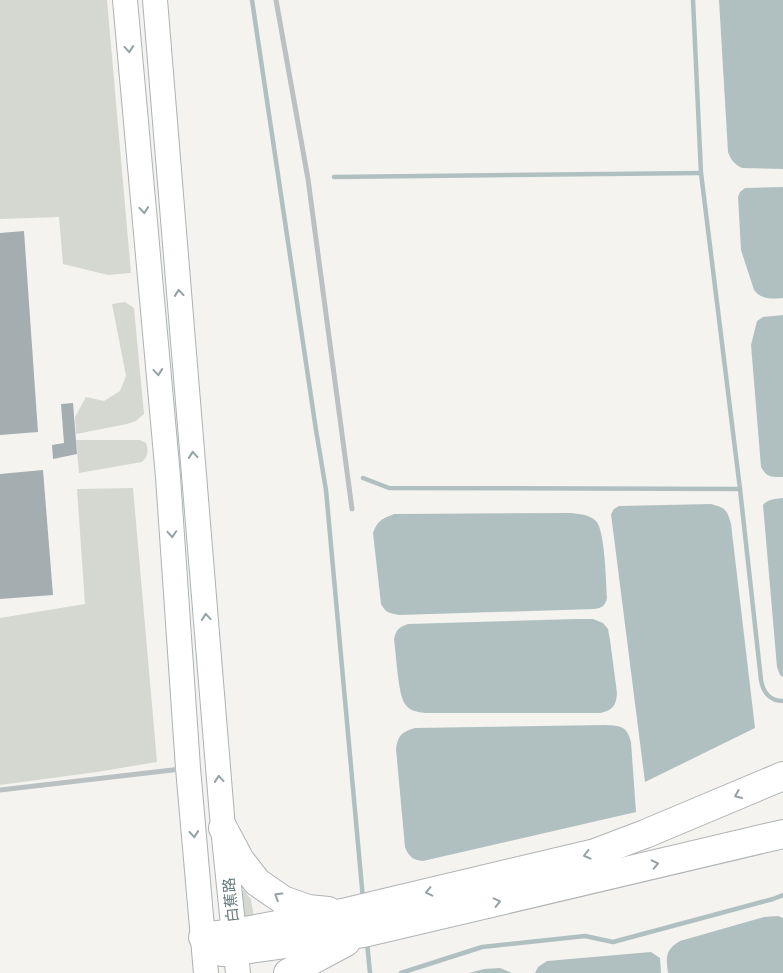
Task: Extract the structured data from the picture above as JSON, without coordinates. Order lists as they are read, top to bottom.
{
  "streets": {
    "main road": ["白蕉路"]
  }
}
